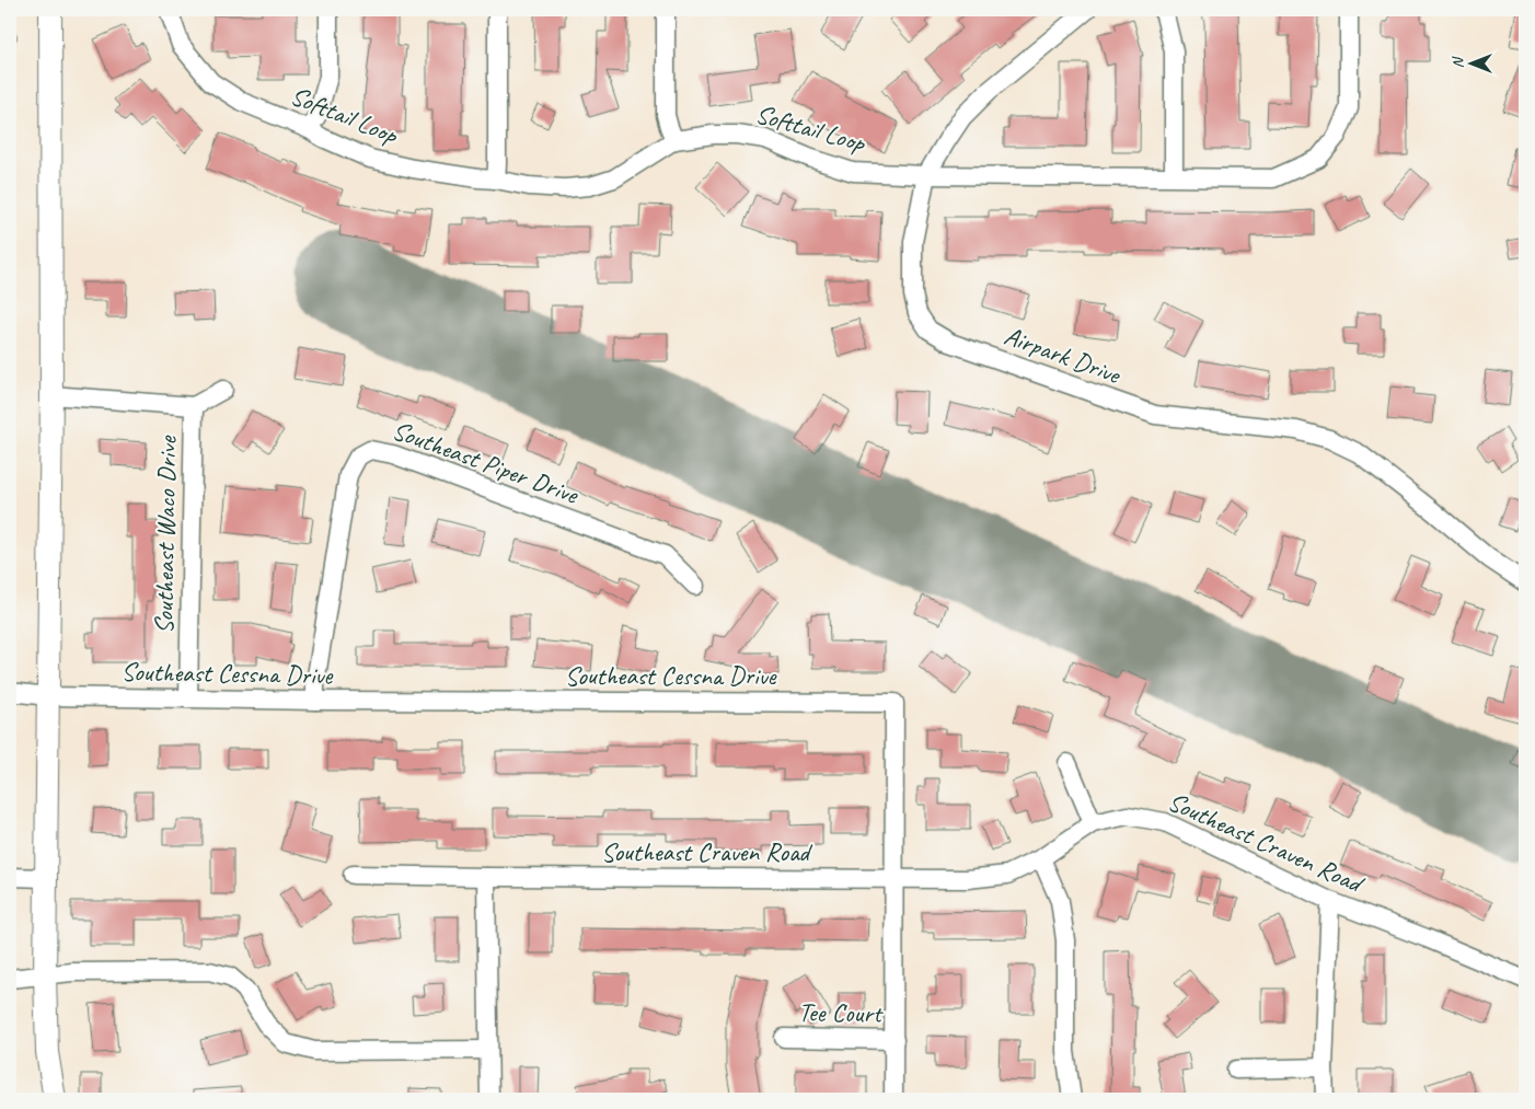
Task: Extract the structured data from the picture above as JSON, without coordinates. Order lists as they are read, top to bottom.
{
  "streets": {
    "street": [
      "Softtail Loop",
      "Airpark Drive",
      "Southeast Piper Drive",
      "Southeast Waco Drive",
      "Southeast Cessna Drive",
      "Southeast Craven Road",
      "Tee Court"
    ]
  },
  "crossings": [
    ["Softtail Loop", "Airpark Drive"],
    ["Southeast Piper Drive", "Southeast Cessna Drive"],
    ["Southeast Waco Drive", "Southeast Cessna Drive"],
    ["Southeast Cessna Drive", "Southeast Craven Road"],
    ["Southeast Cessna Drive", "Tee Court"]
  ],
  "north": "left"
}
